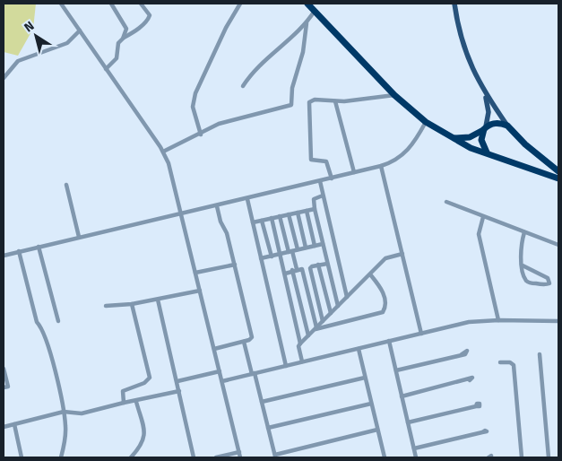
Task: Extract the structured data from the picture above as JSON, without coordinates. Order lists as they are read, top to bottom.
{
  "north": "top left"
}
